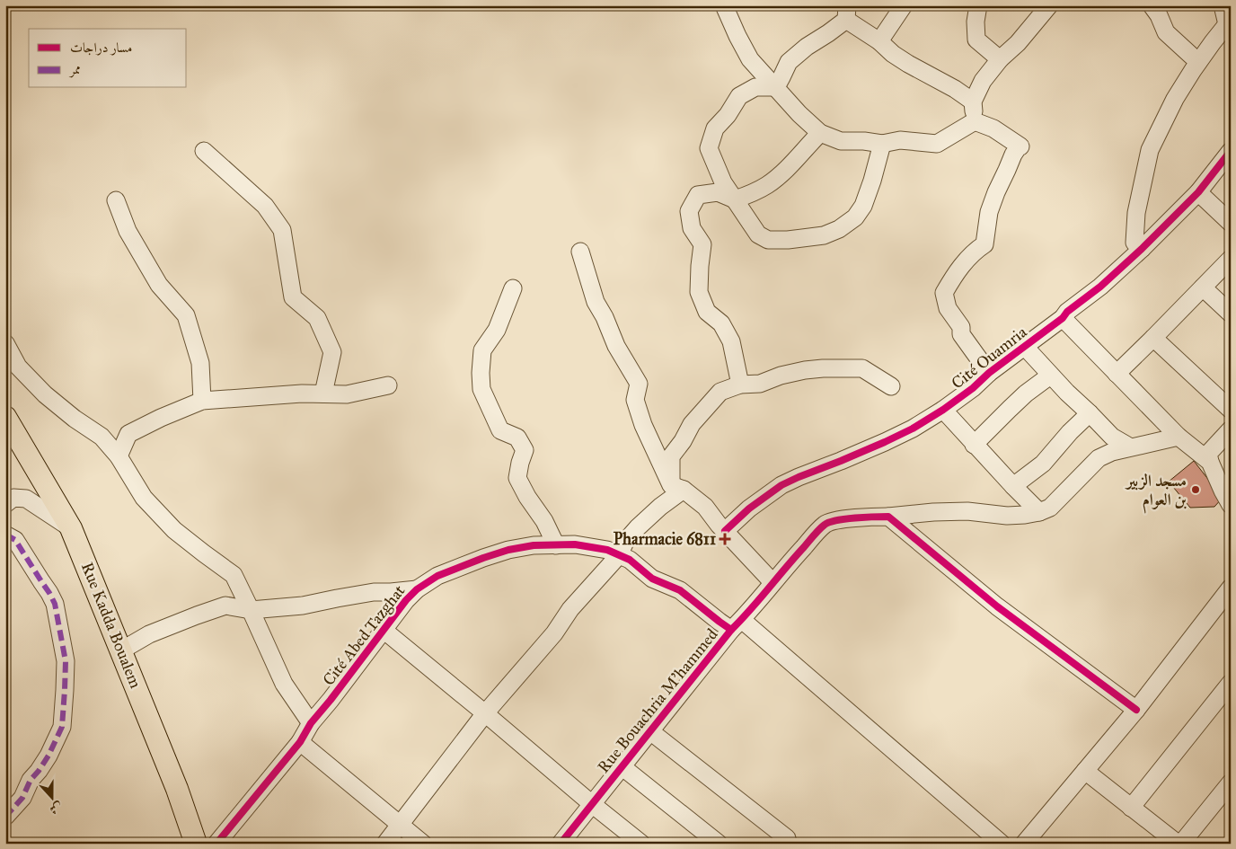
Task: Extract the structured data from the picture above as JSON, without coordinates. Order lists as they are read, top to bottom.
{
  "streets": {
    "main road": ["Rue Kadda Boualem"],
    "street": ["Cité Ouamria", "Cité Abed Tazghat", "Rue Bouachria M'hammed"]
  },
  "crossings": [
    ["Rue Kadda Boualem", "Cité Abed Tazghat"],
    ["Cité Abed Tazghat", "Rue Bouachria M'hammed"]
  ],
  "places": {
    "other": ["مسجد الزبير بن العوام"],
    "health": ["Pharmacie 6811"]
  },
  "legend": ["مسار دراجات", "ممر"],
  "north": "bottom"
}
